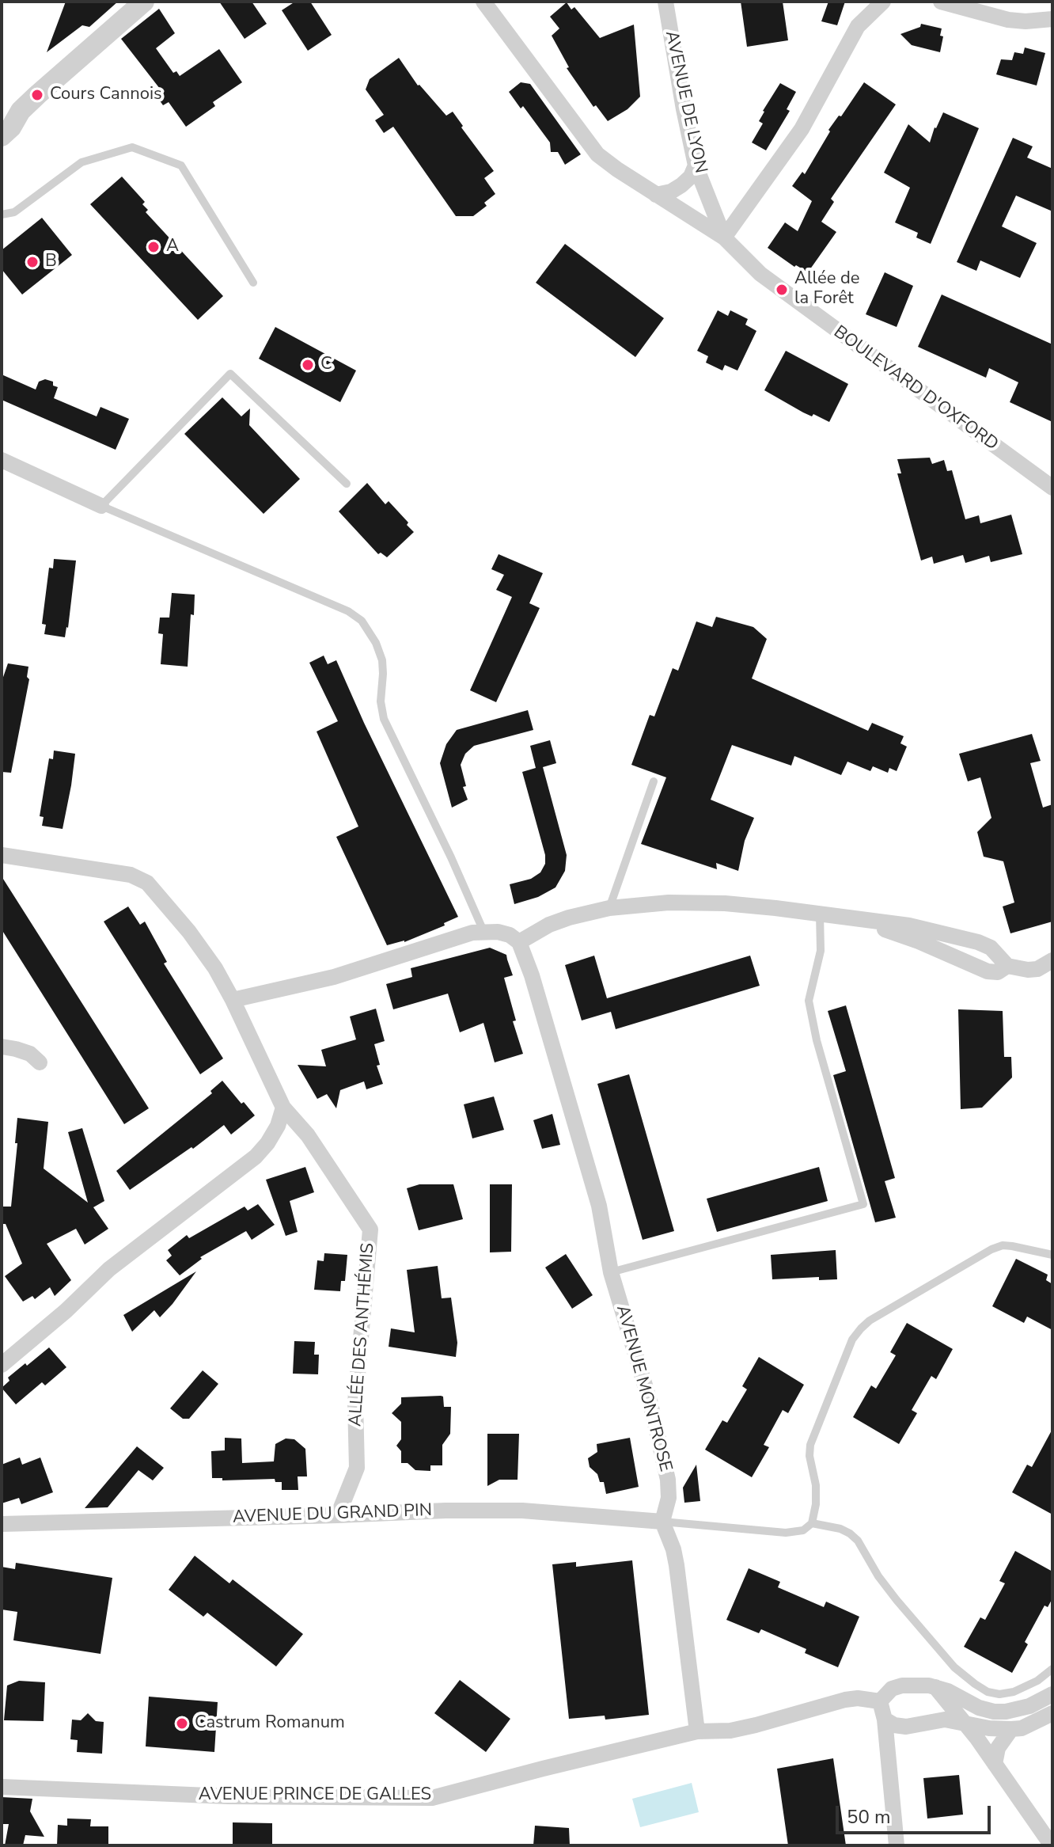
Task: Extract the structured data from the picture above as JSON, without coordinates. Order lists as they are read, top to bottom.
{
  "streets": {
    "street": [
      "AVENUE DE LYON",
      "BOULEVARD D'OXFORD",
      "ALLÉE DES ANTHÉMIS",
      "AVENUE MONTROSE",
      "AVENUE DU GRAND PIN",
      "AVENUE PRINCE DE GALLES"
    ]
  },
  "crossings": [
    ["AVENUE DE LYON", "BOULEVARD D'OXFORD"],
    ["ALLÉE DES ANTHÉMIS", "AVENUE DU GRAND PIN"],
    ["AVENUE MONTROSE", "AVENUE DU GRAND PIN"]
  ],
  "places": [
    "Cours Cannois",
    "A",
    "B",
    "Allée de la Forêt",
    "C",
    "Castrum Romanum"
  ],
  "scale_bar": "50 m"
}
